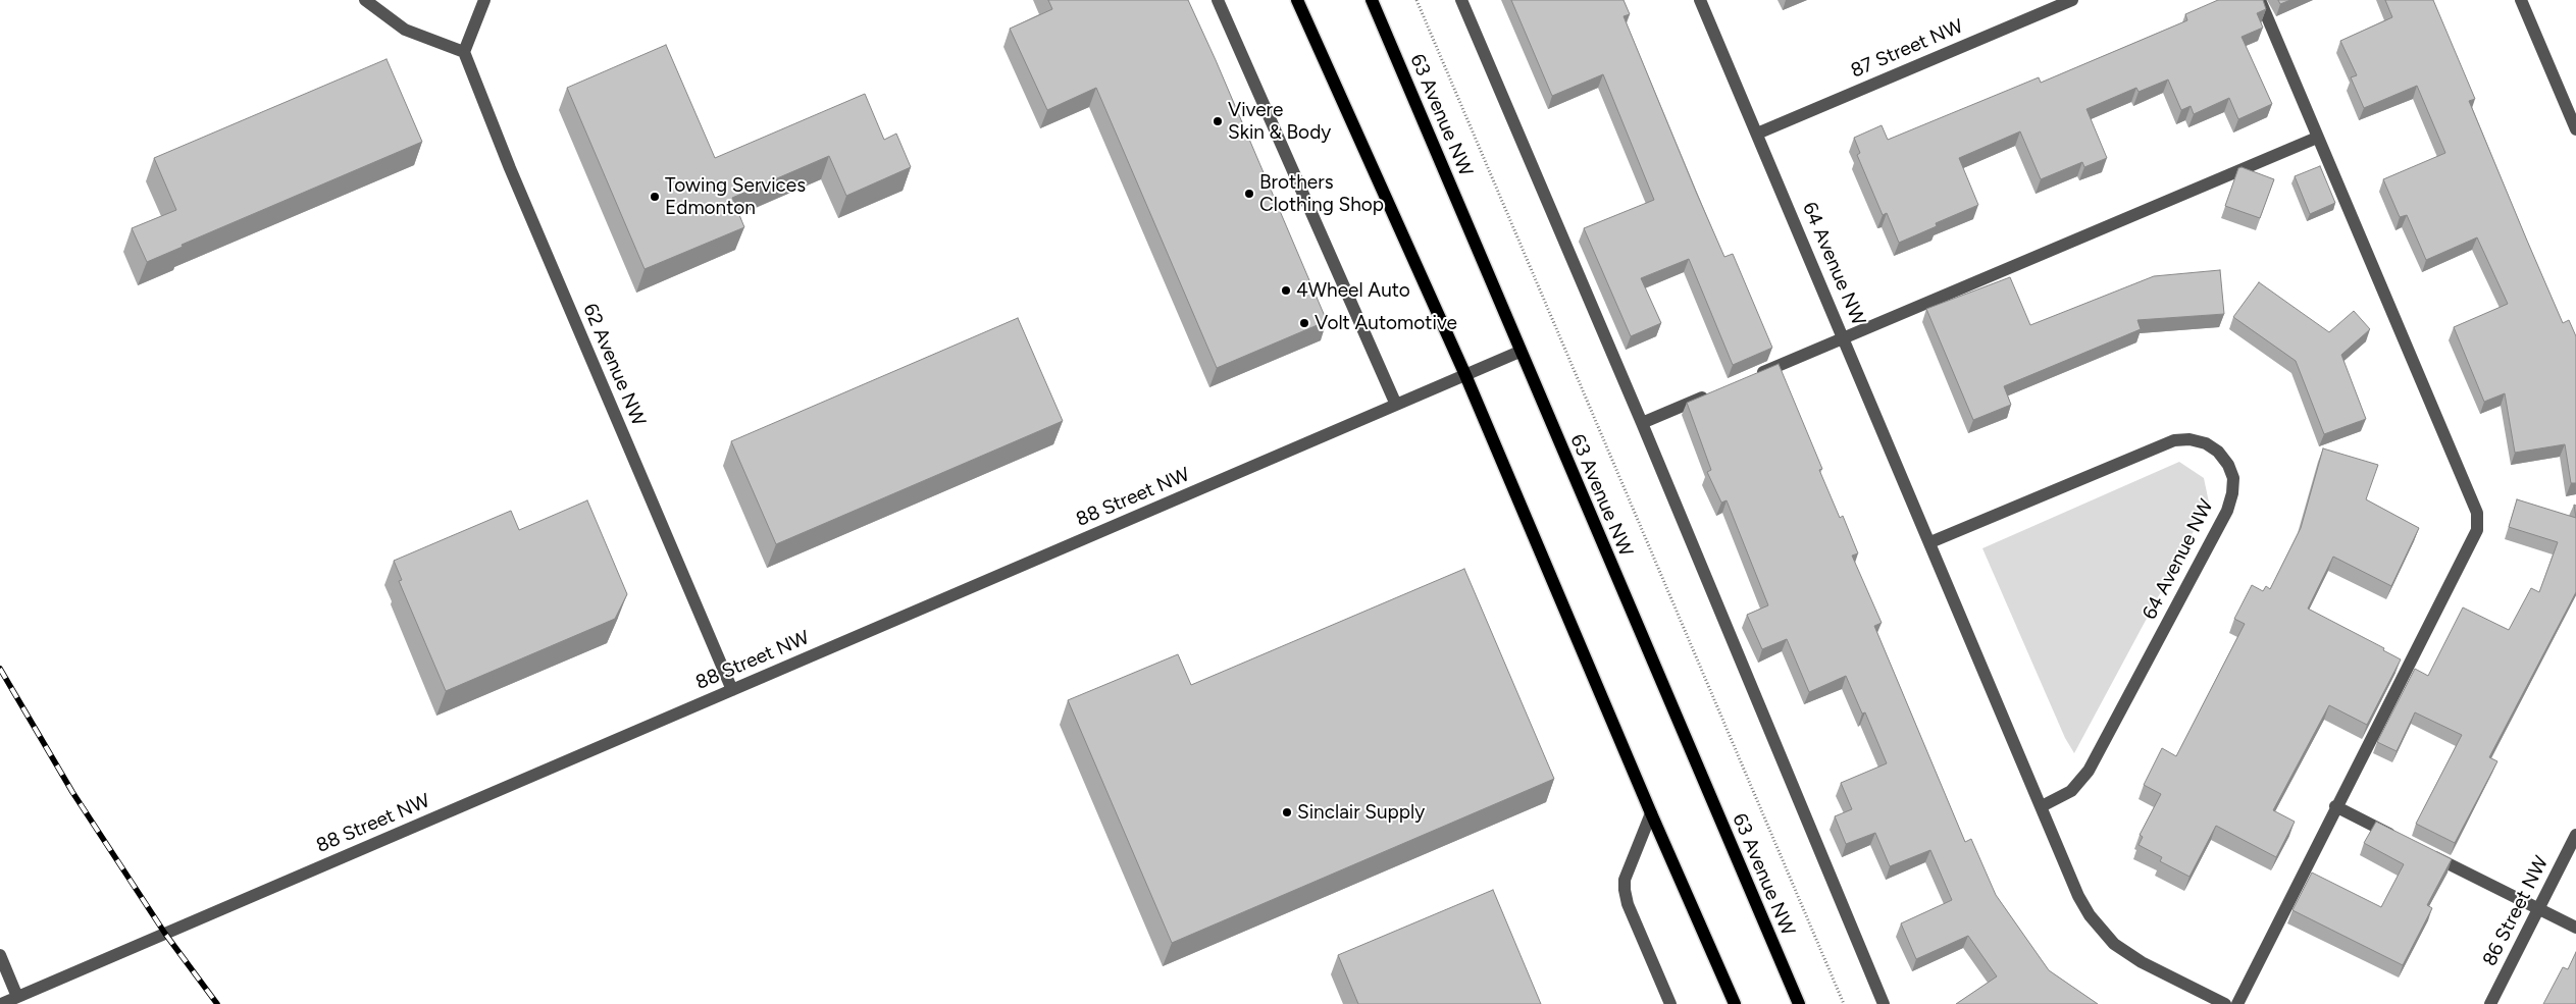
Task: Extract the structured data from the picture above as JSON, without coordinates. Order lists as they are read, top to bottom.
{
  "streets": {
    "main road": ["63 Avenue NW"],
    "street": [
      "87 Street NW",
      "64 Avenue NW",
      "62 Avenue NW",
      "88 Street NW",
      "86 Street NW"
    ]
  },
  "crossings": [
    ["87 Street NW", "64 Avenue NW"],
    ["63 Avenue NW", "88 Street NW"],
    ["62 Avenue NW", "88 Street NW"]
  ],
  "places": [
    "Vivere Skin & Body",
    "Brothers Clothing Shop",
    "Towing Services Edmonton",
    "4Wheel Auto",
    "Volt Automotive",
    "Sinclair Supply"
  ]
}
